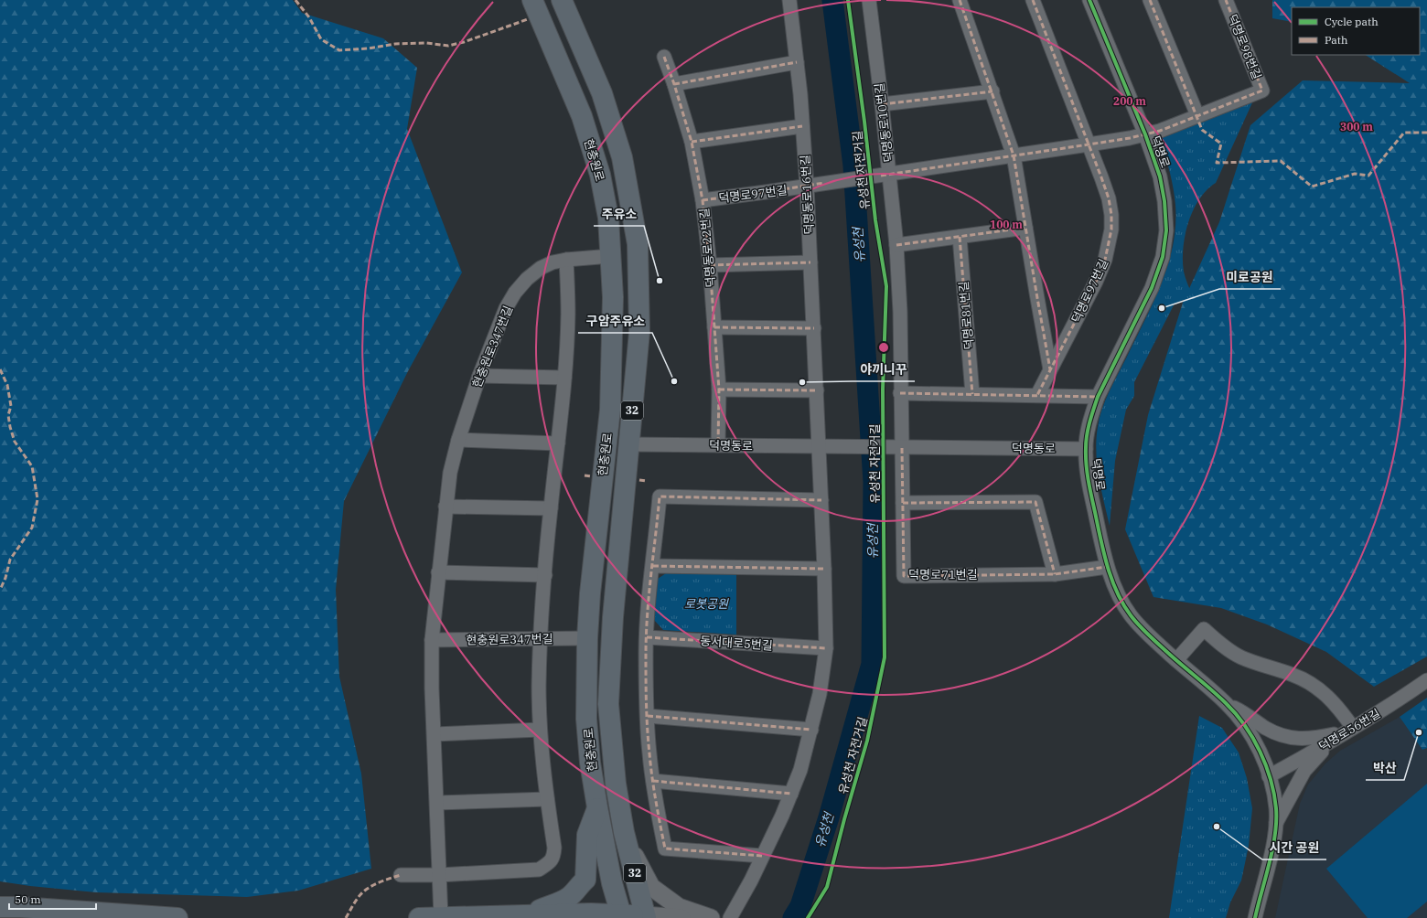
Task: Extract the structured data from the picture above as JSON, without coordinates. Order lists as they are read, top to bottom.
{
  "streets": {
    "main road": ["현충원로", "32"],
    "street": [
      "덕명로98번길",
      "덕명동로10번길",
      "덕명로",
      "덕명로97번길",
      "덕명동로16번길",
      "덕명동로22번길",
      "덕명로81번길",
      "현충원로347번길",
      "덕명동로",
      "덕명로71번길",
      "동서대로5번길",
      "덕명로56번길"
    ],
    "cycle path": ["유성천 자전거길"]
  },
  "crossings": [
    ["덕명로98번길", "덕명로"],
    ["덕명동로10번길", "덕명로97번길"],
    ["덕명동로10번길", "덕명동로"],
    ["덕명동로10번길", "덕명로71번길"],
    ["덕명로", "덕명동로"],
    ["덕명로", "덕명로71번길"],
    ["덕명로", "덕명로56번길"],
    ["현충원로", "현충원로347번길"],
    ["현충원로", "덕명동로"],
    ["덕명로97번길", "덕명동로16번길"],
    ["덕명로97번길", "덕명동로22번길"],
    ["덕명동로16번길", "덕명동로"],
    ["덕명동로22번길", "덕명동로"],
    ["덕명동로", "덕명로71번길"]
  ],
  "water": ["유성천"],
  "parks": ["로봇공원"],
  "places": [
    "주유소",
    "미로공원",
    "구암주유소",
    "야끼니꾸",
    "박산",
    "시간 공원"
  ],
  "legend": ["Cycle path", "Path"],
  "scale_bar": "50 m",
  "rings": ["200 m", "300 m", "100 m"]
}
